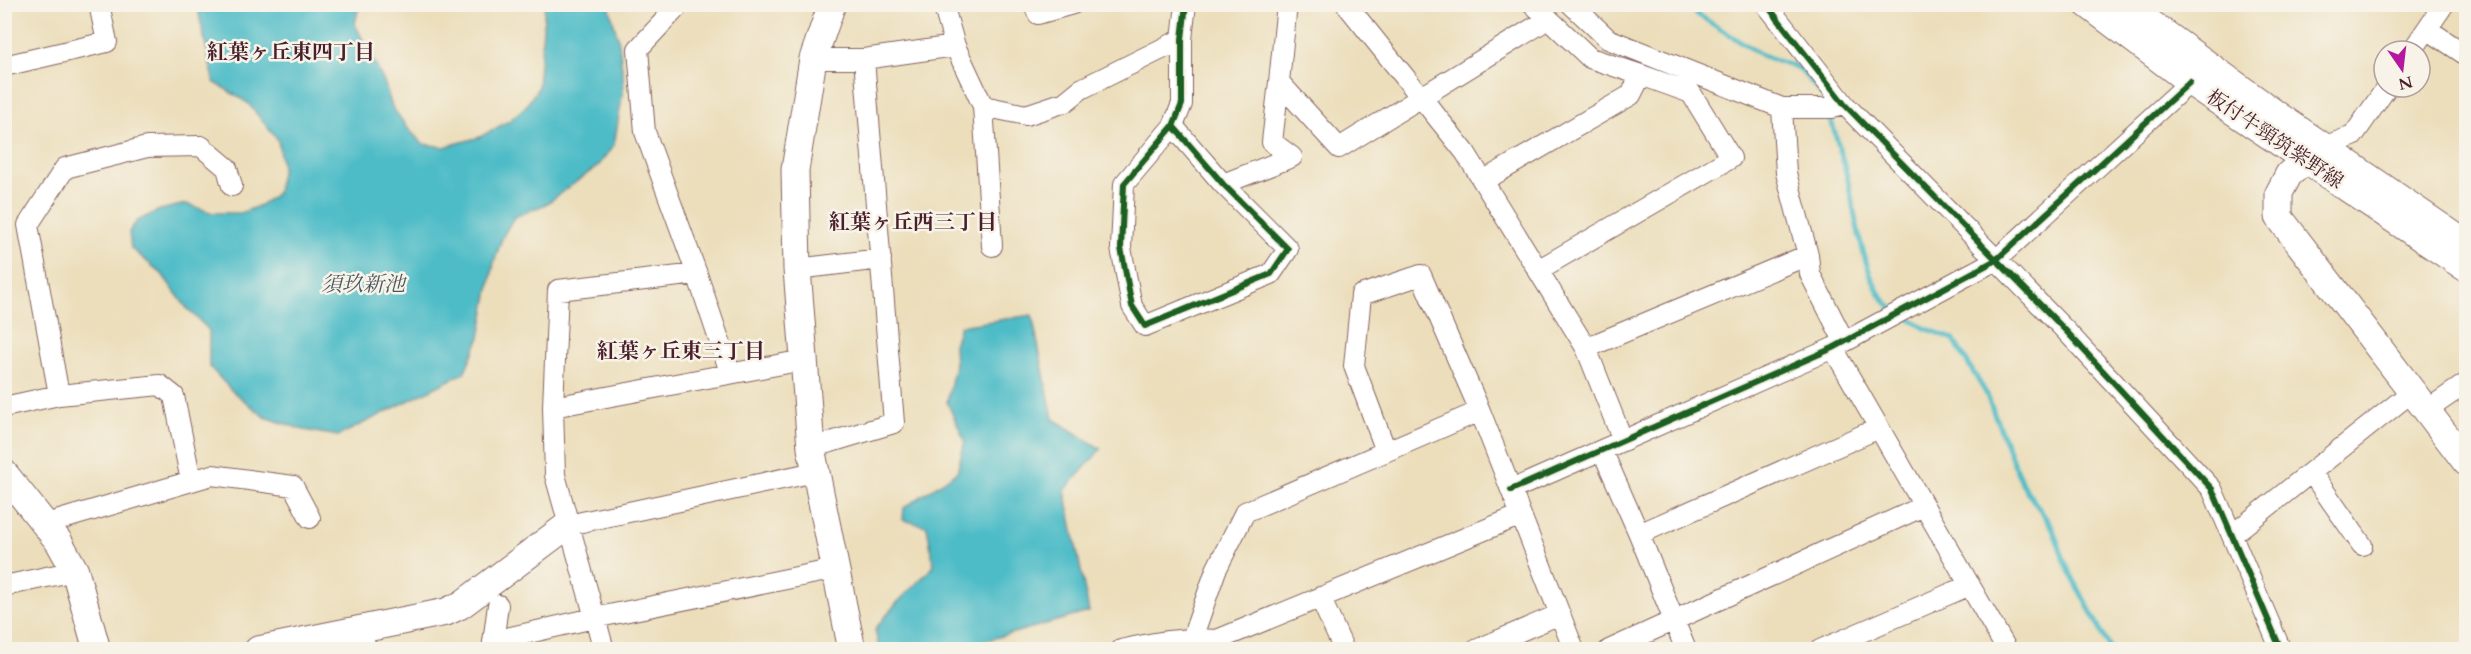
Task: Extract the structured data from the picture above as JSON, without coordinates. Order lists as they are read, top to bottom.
{
  "streets": {
    "street": ["板付牛頸筑紫野線"]
  },
  "districts": ["紅葉ヶ丘東四丁目", "紅葉ヶ丘西三丁目", "紅葉ヶ丘東三丁目"],
  "water": ["須玖新池"],
  "north": "bottom"
}
